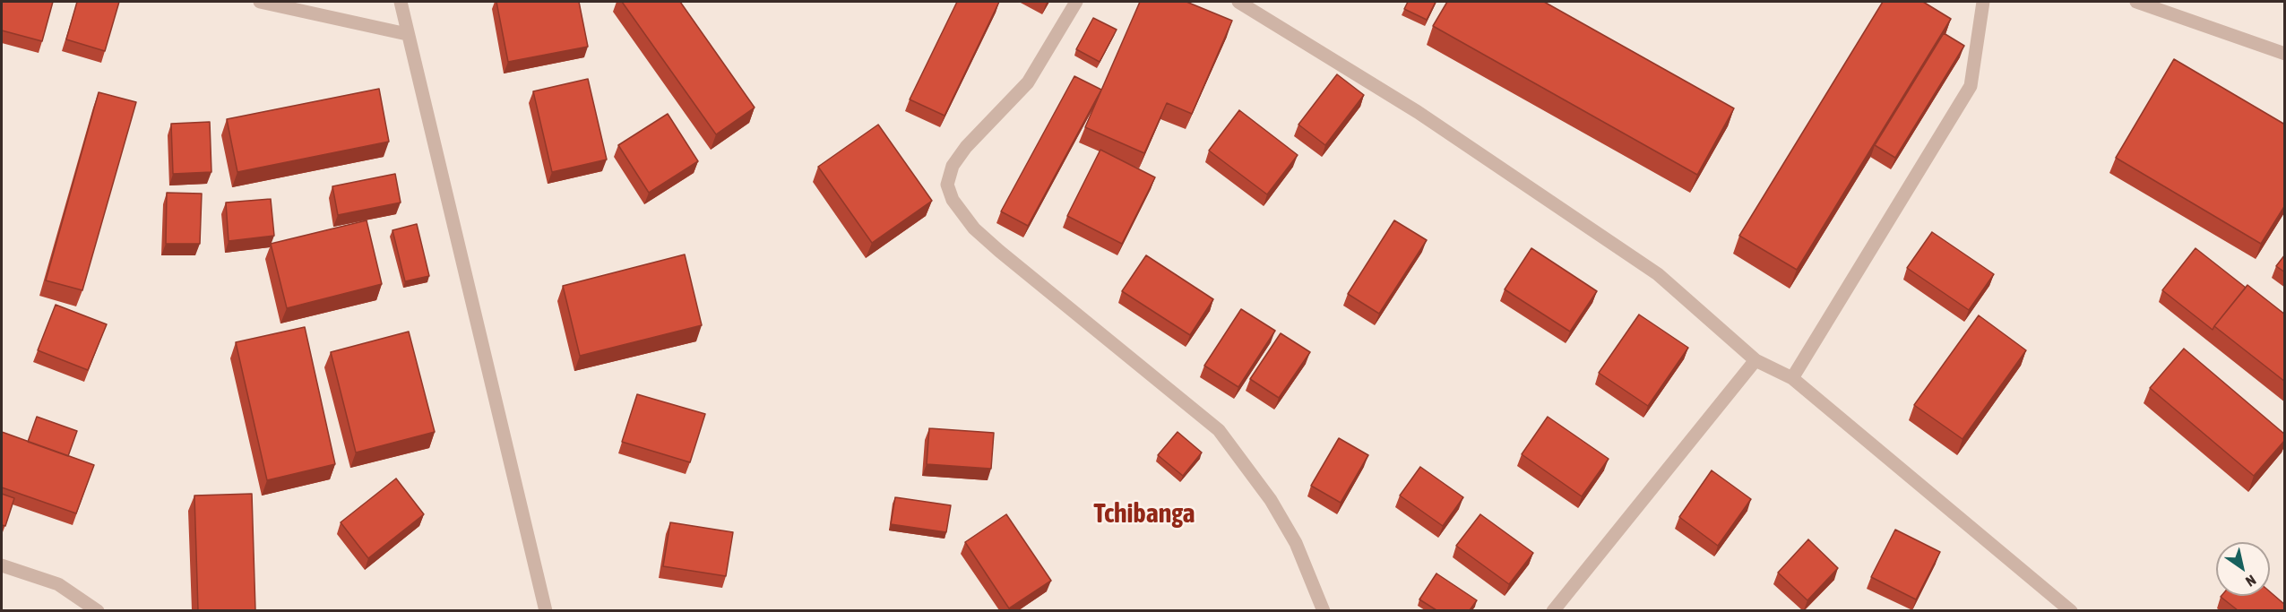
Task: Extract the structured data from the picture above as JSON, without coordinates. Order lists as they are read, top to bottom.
{
  "districts": ["Tchibanga"],
  "north": "bottom right"
}
